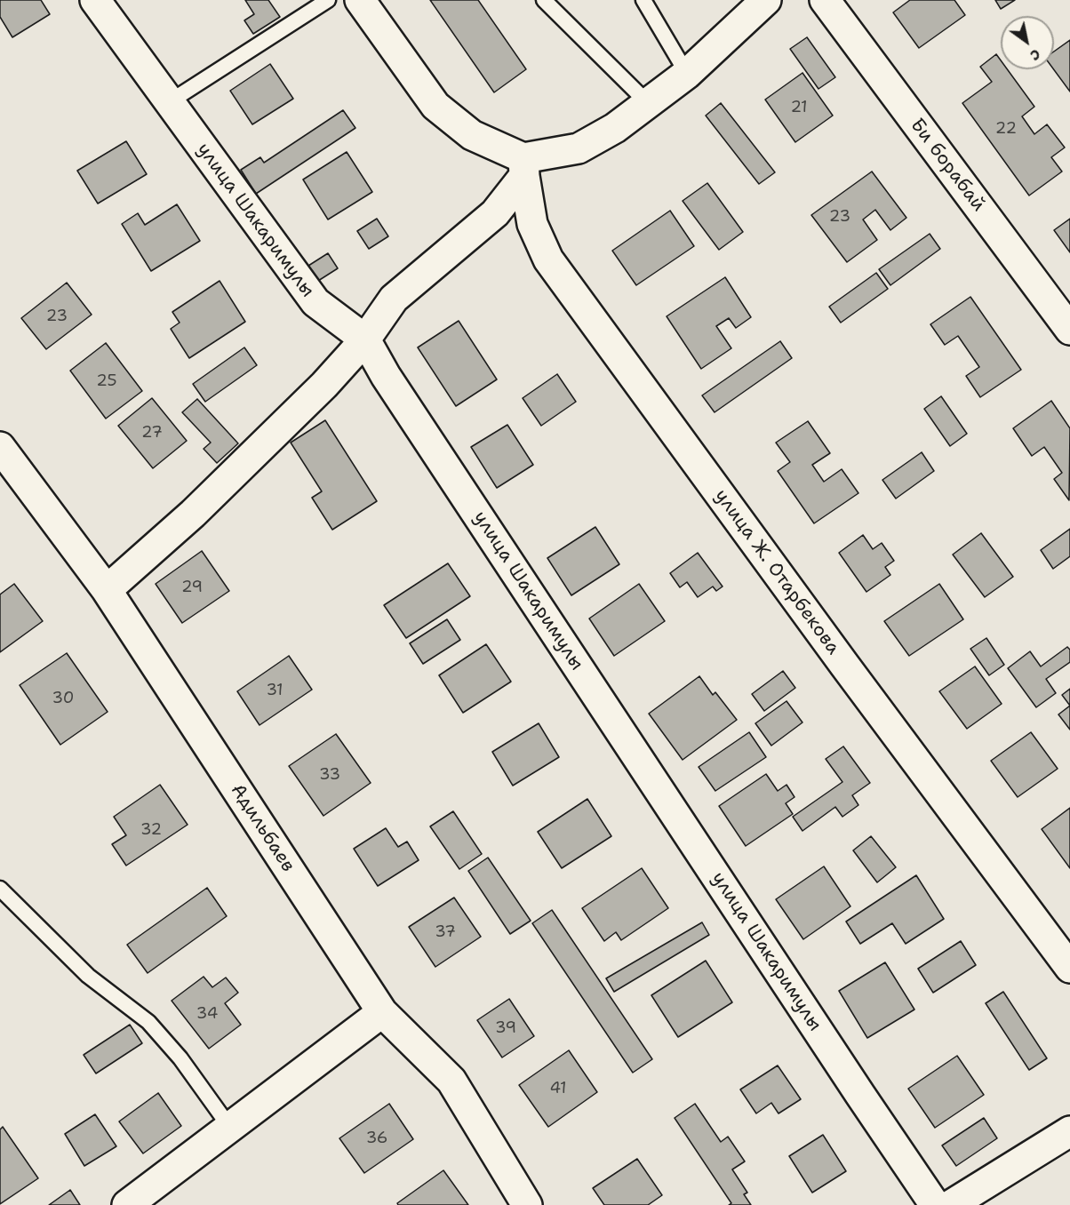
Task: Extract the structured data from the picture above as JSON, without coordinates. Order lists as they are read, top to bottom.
{
  "streets": {
    "street": [
      "Би борабай",
      "улица Шакаримулы",
      "улица Ж. Отарбекова",
      "Адильбаев"
    ]
  },
  "house_numbers": [
    "21",
    "22",
    "23",
    "23",
    "25",
    "27",
    "29",
    "31",
    "30",
    "33",
    "32",
    "37",
    "34",
    "39",
    "41",
    "36"
  ],
  "north": "bottom right"
}
